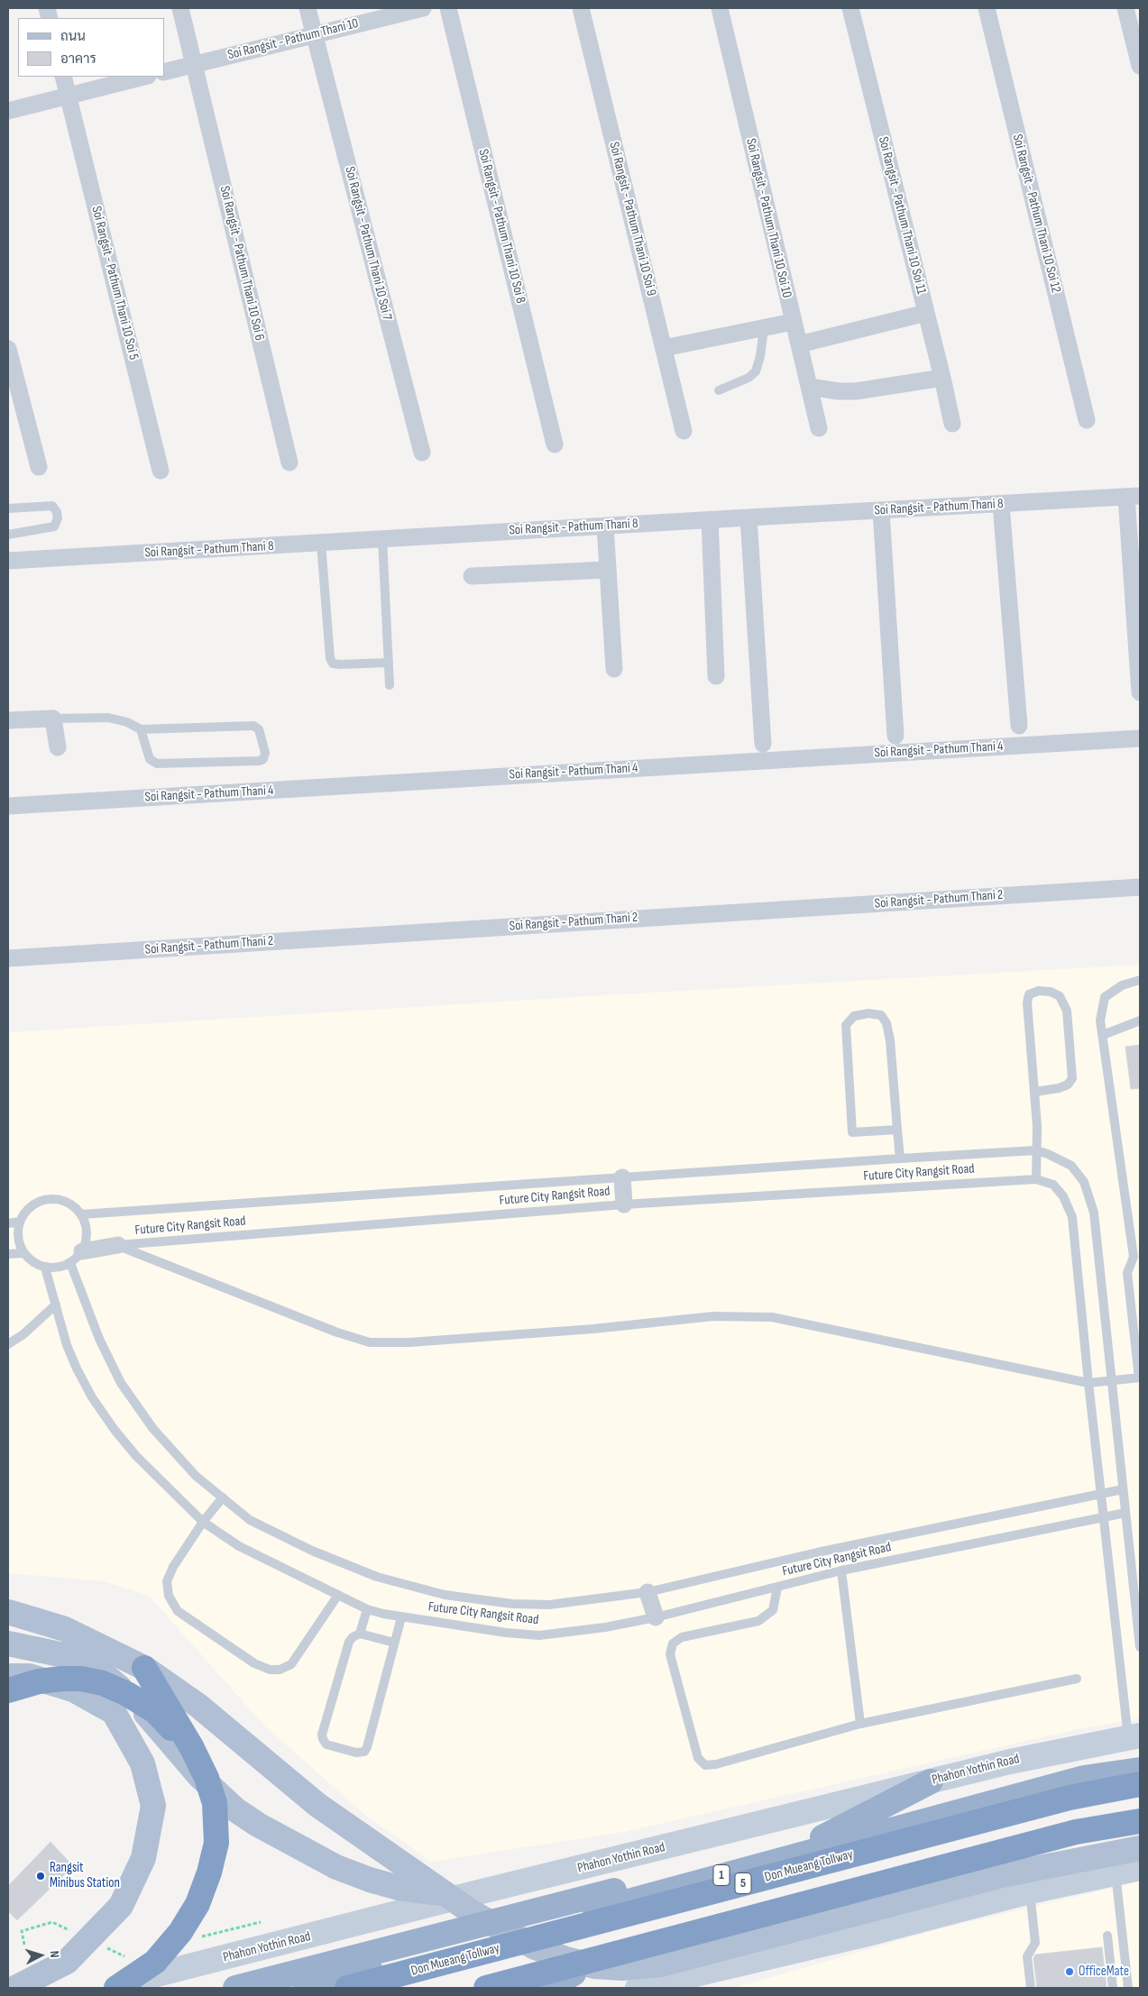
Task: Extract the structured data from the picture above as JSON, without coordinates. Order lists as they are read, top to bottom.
{
  "streets": {
    "highway": ["Don Mueang Tollway", "1", "5"],
    "main road": ["Phahon Yothin Road"],
    "street": [
      "Soi Rangsit - Pathum Thani 10",
      "Soi Rangsit - Pathum Thani 10 Soi 12",
      "Soi Rangsit - Pathum Thani 10 Soi 11",
      "Soi Rangsit - Pathum Thani 10 Soi 10",
      "Soi Rangsit - Pathum Thani 10 Soi 9",
      "Soi Rangsit - Pathum Thani 10 Soi 8",
      "Soi Rangsit - Pathum Thani 10 Soi 7",
      "Soi Rangsit - Pathum Thani 10 Soi 6",
      "Soi Rangsit - Pathum Thani 10 Soi 5",
      "Soi Rangsit - Pathum Thani 8",
      "Soi Rangsit - Pathum Thani 4",
      "Soi Rangsit - Pathum Thani 2"
    ],
    "lane": ["Future City Rangsit Road"]
  },
  "crossings": [
    ["Soi Rangsit - Pathum Thani 10", "Soi Rangsit - Pathum Thani 10 Soi 7"],
    ["Soi Rangsit - Pathum Thani 10", "Soi Rangsit - Pathum Thani 10 Soi 6"],
    ["Future City Rangsit Road", "Phahon Yothin Road"]
  ],
  "places": ["Rangsit Minibus Station", "OfficeMate"],
  "legend": ["ถนน", "อาคาร"],
  "north": "right"
}
